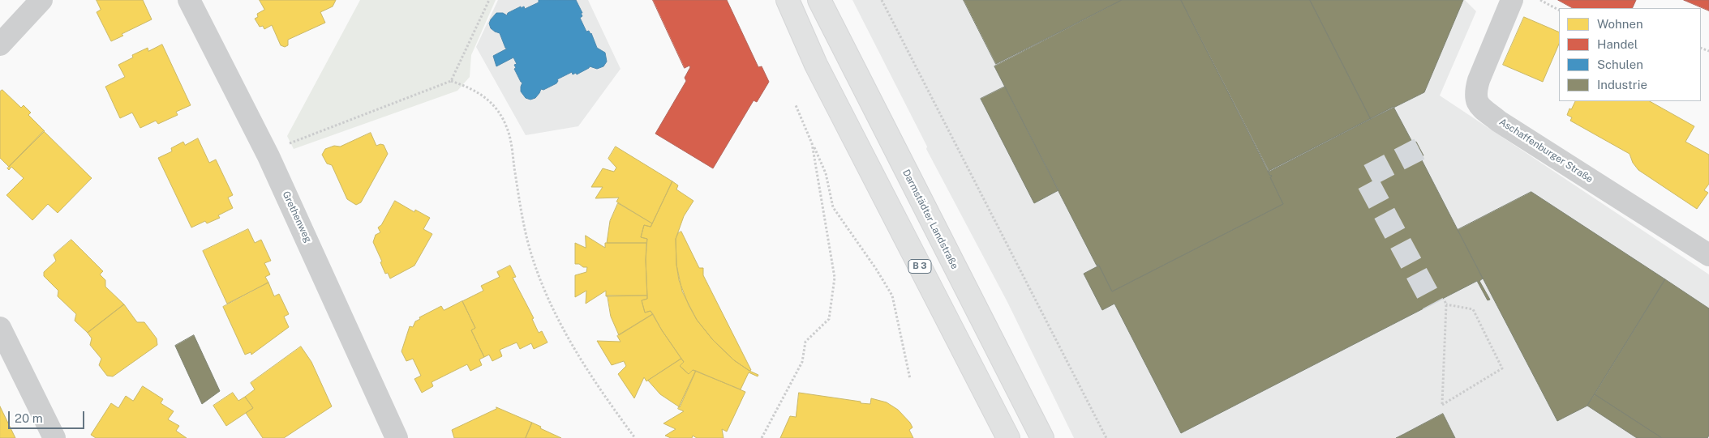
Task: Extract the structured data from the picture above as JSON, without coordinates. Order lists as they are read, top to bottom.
{
  "streets": {
    "main road": ["Darmstädter Landstraße", "B 3"],
    "street": ["Aschaffenburger Straße", "Grethenweg"]
  },
  "legend": [
    "Wohnen",
    "Handel",
    "Schulen",
    "Industrie"
  ],
  "scale_bar": "20 m"
}
